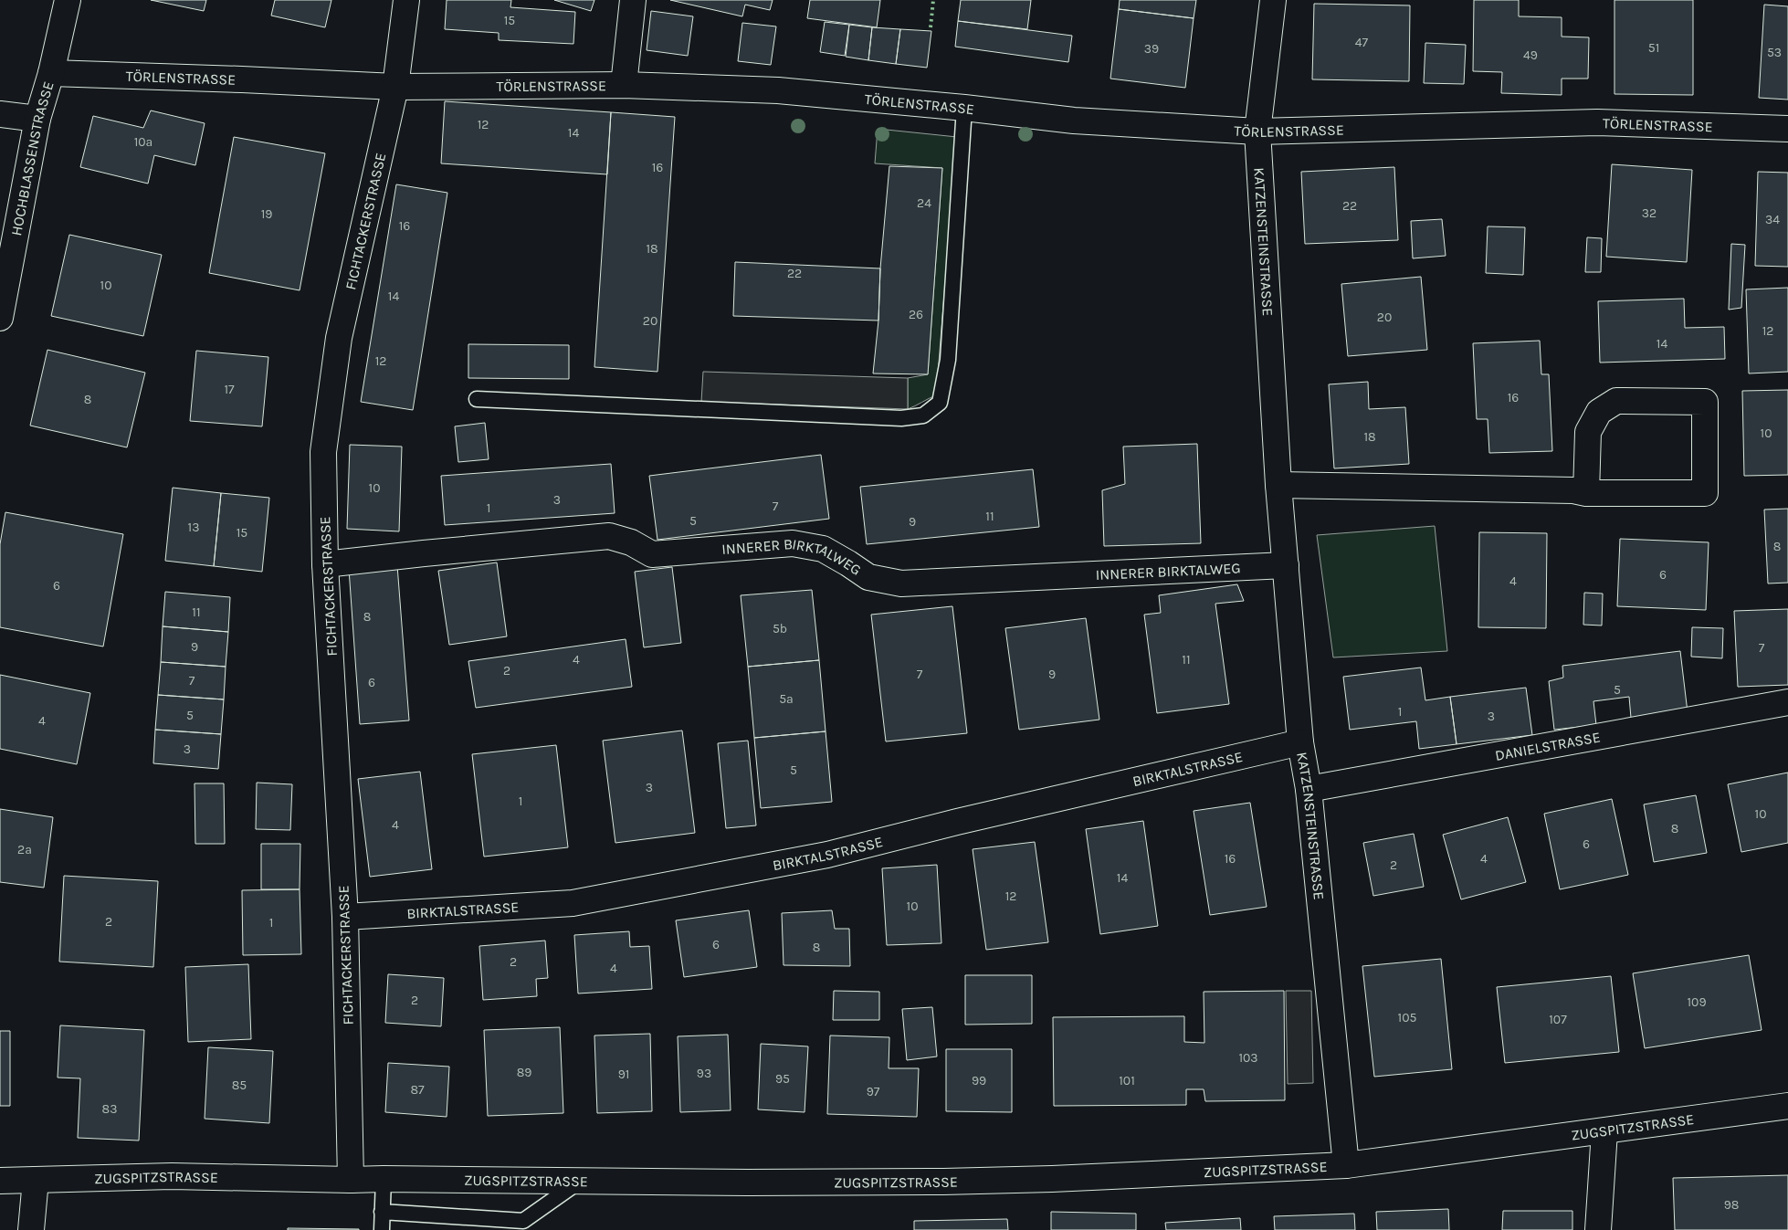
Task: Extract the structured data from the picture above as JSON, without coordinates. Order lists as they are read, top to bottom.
{
  "streets": {
    "street": [
      "TÖRLENSTRASSE",
      "HOCHBLASSENSTRASSE",
      "FICHTACKERSTRASSE",
      "KATZENSTEINSTRASSE",
      "INNERER BIRKTALWEG",
      "DANIELSTRASSE",
      "BIRKTALSTRASSE",
      "ZUGSPITZSTRASSE"
    ]
  },
  "crossings": [
    ["TÖRLENSTRASSE", "HOCHBLASSENSTRASSE"],
    ["TÖRLENSTRASSE", "FICHTACKERSTRASSE"],
    ["TÖRLENSTRASSE", "KATZENSTEINSTRASSE"],
    ["FICHTACKERSTRASSE", "INNERER BIRKTALWEG"],
    ["FICHTACKERSTRASSE", "BIRKTALSTRASSE"],
    ["FICHTACKERSTRASSE", "ZUGSPITZSTRASSE"],
    ["KATZENSTEINSTRASSE", "INNERER BIRKTALWEG"],
    ["KATZENSTEINSTRASSE", "DANIELSTRASSE"],
    ["KATZENSTEINSTRASSE", "BIRKTALSTRASSE"],
    ["KATZENSTEINSTRASSE", "ZUGSPITZSTRASSE"]
  ],
  "house_numbers": [
    "15",
    "47",
    "51",
    "39",
    "53",
    "49",
    "12",
    "14",
    "10a",
    "16",
    "24",
    "22",
    "32",
    "19",
    "34",
    "16",
    "18",
    "22",
    "10",
    "14",
    "26",
    "20",
    "20",
    "12",
    "14",
    "12",
    "17",
    "16",
    "8",
    "10",
    "18",
    "10",
    "3",
    "7",
    "1",
    "11",
    "5",
    "9",
    "13",
    "15",
    "8",
    "6",
    "4",
    "6",
    "11",
    "8",
    "5b",
    "9",
    "7",
    "4",
    "11",
    "2",
    "7",
    "9",
    "7",
    "6",
    "5",
    "5a",
    "1",
    "5",
    "3",
    "4",
    "3",
    "5",
    "3",
    "1",
    "10",
    "4",
    "8",
    "6",
    "2a",
    "16",
    "4",
    "2",
    "14",
    "12",
    "10",
    "2",
    "1",
    "6",
    "8",
    "2",
    "4",
    "2",
    "109",
    "105",
    "107",
    "103",
    "89",
    "93",
    "91",
    "95",
    "99",
    "101",
    "85",
    "87",
    "97",
    "83",
    "98"
  ]
}
